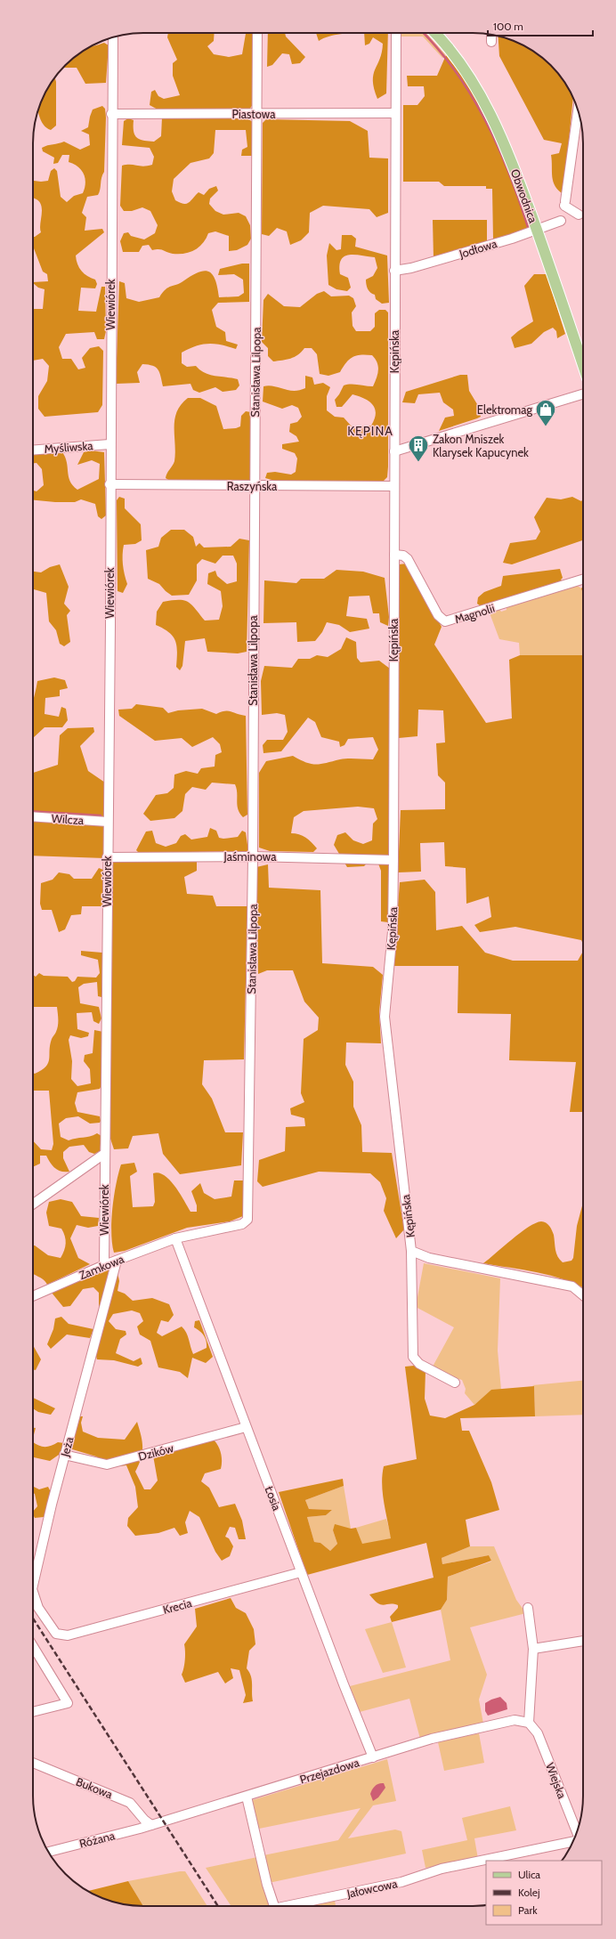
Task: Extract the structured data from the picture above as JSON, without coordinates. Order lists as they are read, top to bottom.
{
  "streets": {
    "main road": ["Obwodnica"],
    "street": [
      "Piastowa",
      "Jodłowa",
      "Wiewiórek",
      "Kępińska",
      "Stanisława Lilpopa",
      "Myśliwska",
      "Raszyńska",
      "Magnolii",
      "Wilcza",
      "Jaśminowa",
      "Zamkowa",
      "Jeża",
      "Dzików",
      "Łosia",
      "Krecia",
      "Przejazdowa",
      "Wiejska",
      "Bukowa",
      "Różana",
      "Jałowcowa"
    ]
  },
  "crossings": [
    ["Piastowa", "Wiewiórek"],
    ["Piastowa", "Kępińska"],
    ["Piastowa", "Stanisława Lilpopa"],
    ["Obwodnica", "Jodłowa"],
    ["Jodłowa", "Kępińska"],
    ["Wiewiórek", "Myśliwska"],
    ["Wiewiórek", "Raszyńska"],
    ["Wiewiórek", "Wilcza"],
    ["Wiewiórek", "Jaśminowa"],
    ["Wiewiórek", "Zamkowa"],
    ["Kępińska", "Raszyńska"],
    ["Kępińska", "Magnolii"],
    ["Kępińska", "Jaśminowa"],
    ["Stanisława Lilpopa", "Raszyńska"],
    ["Stanisława Lilpopa", "Jaśminowa"],
    ["Stanisława Lilpopa", "Zamkowa"],
    ["Stanisława Lilpopa", "Łosia"],
    ["Zamkowa", "Jeża"],
    ["Zamkowa", "Łosia"],
    ["Jeża", "Dzików"],
    ["Jeża", "Krecia"],
    ["Dzików", "Łosia"],
    ["Łosia", "Krecia"],
    ["Łosia", "Przejazdowa"],
    ["Przejazdowa", "Wiejska"],
    ["Przejazdowa", "Bukowa"],
    ["Przejazdowa", "Różana"],
    ["Przejazdowa", "Jałowcowa"],
    ["Bukowa", "Różana"]
  ],
  "districts": ["KĘPINA"],
  "places": {
    "shop": ["Elektromag"],
    "building": ["Zakon Mniszek Klarysek Kapucynek"]
  },
  "legend": ["Ulica", "Kolej", "Park"],
  "scale_bar": "100 m"
}
